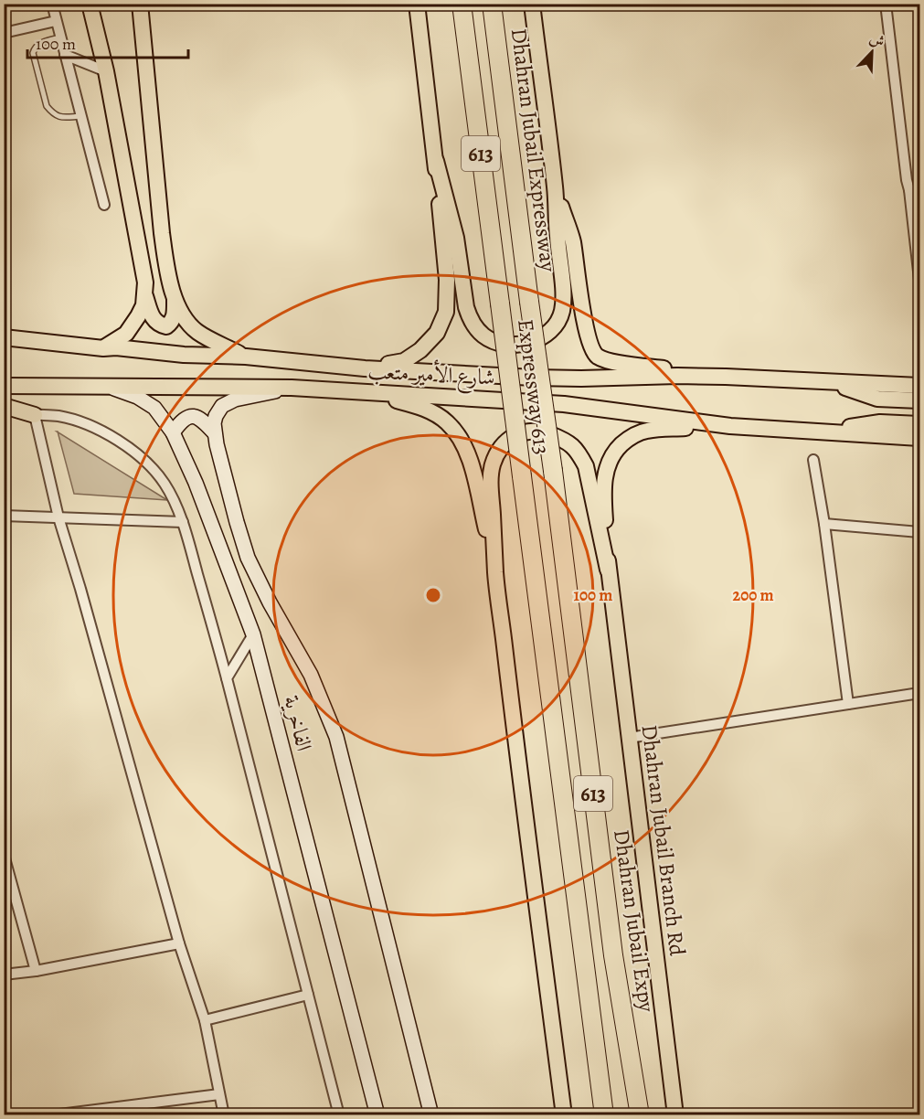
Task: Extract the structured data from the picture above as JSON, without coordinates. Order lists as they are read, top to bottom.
{
  "streets": {
    "highway": [
      "Dhahran Jubail Expressway",
      "613",
      "Expressway 613",
      "Dhahran Jubail Expy"
    ],
    "main road": ["شارع الأمير متعب", "Dhahran Jubail Branch Rd"],
    "street": ["الفاخرية"]
  },
  "crossings": [
    ["Dhahran Jubail Expressway", "Expressway 613"],
    ["شارع الأمير متعب", "الفاخرية"],
    ["Expressway 613", "Dhahran Jubail Expy"]
  ],
  "scale_bar": "100 m",
  "north": "top right",
  "rings": ["100 m", "200 m"]
}
